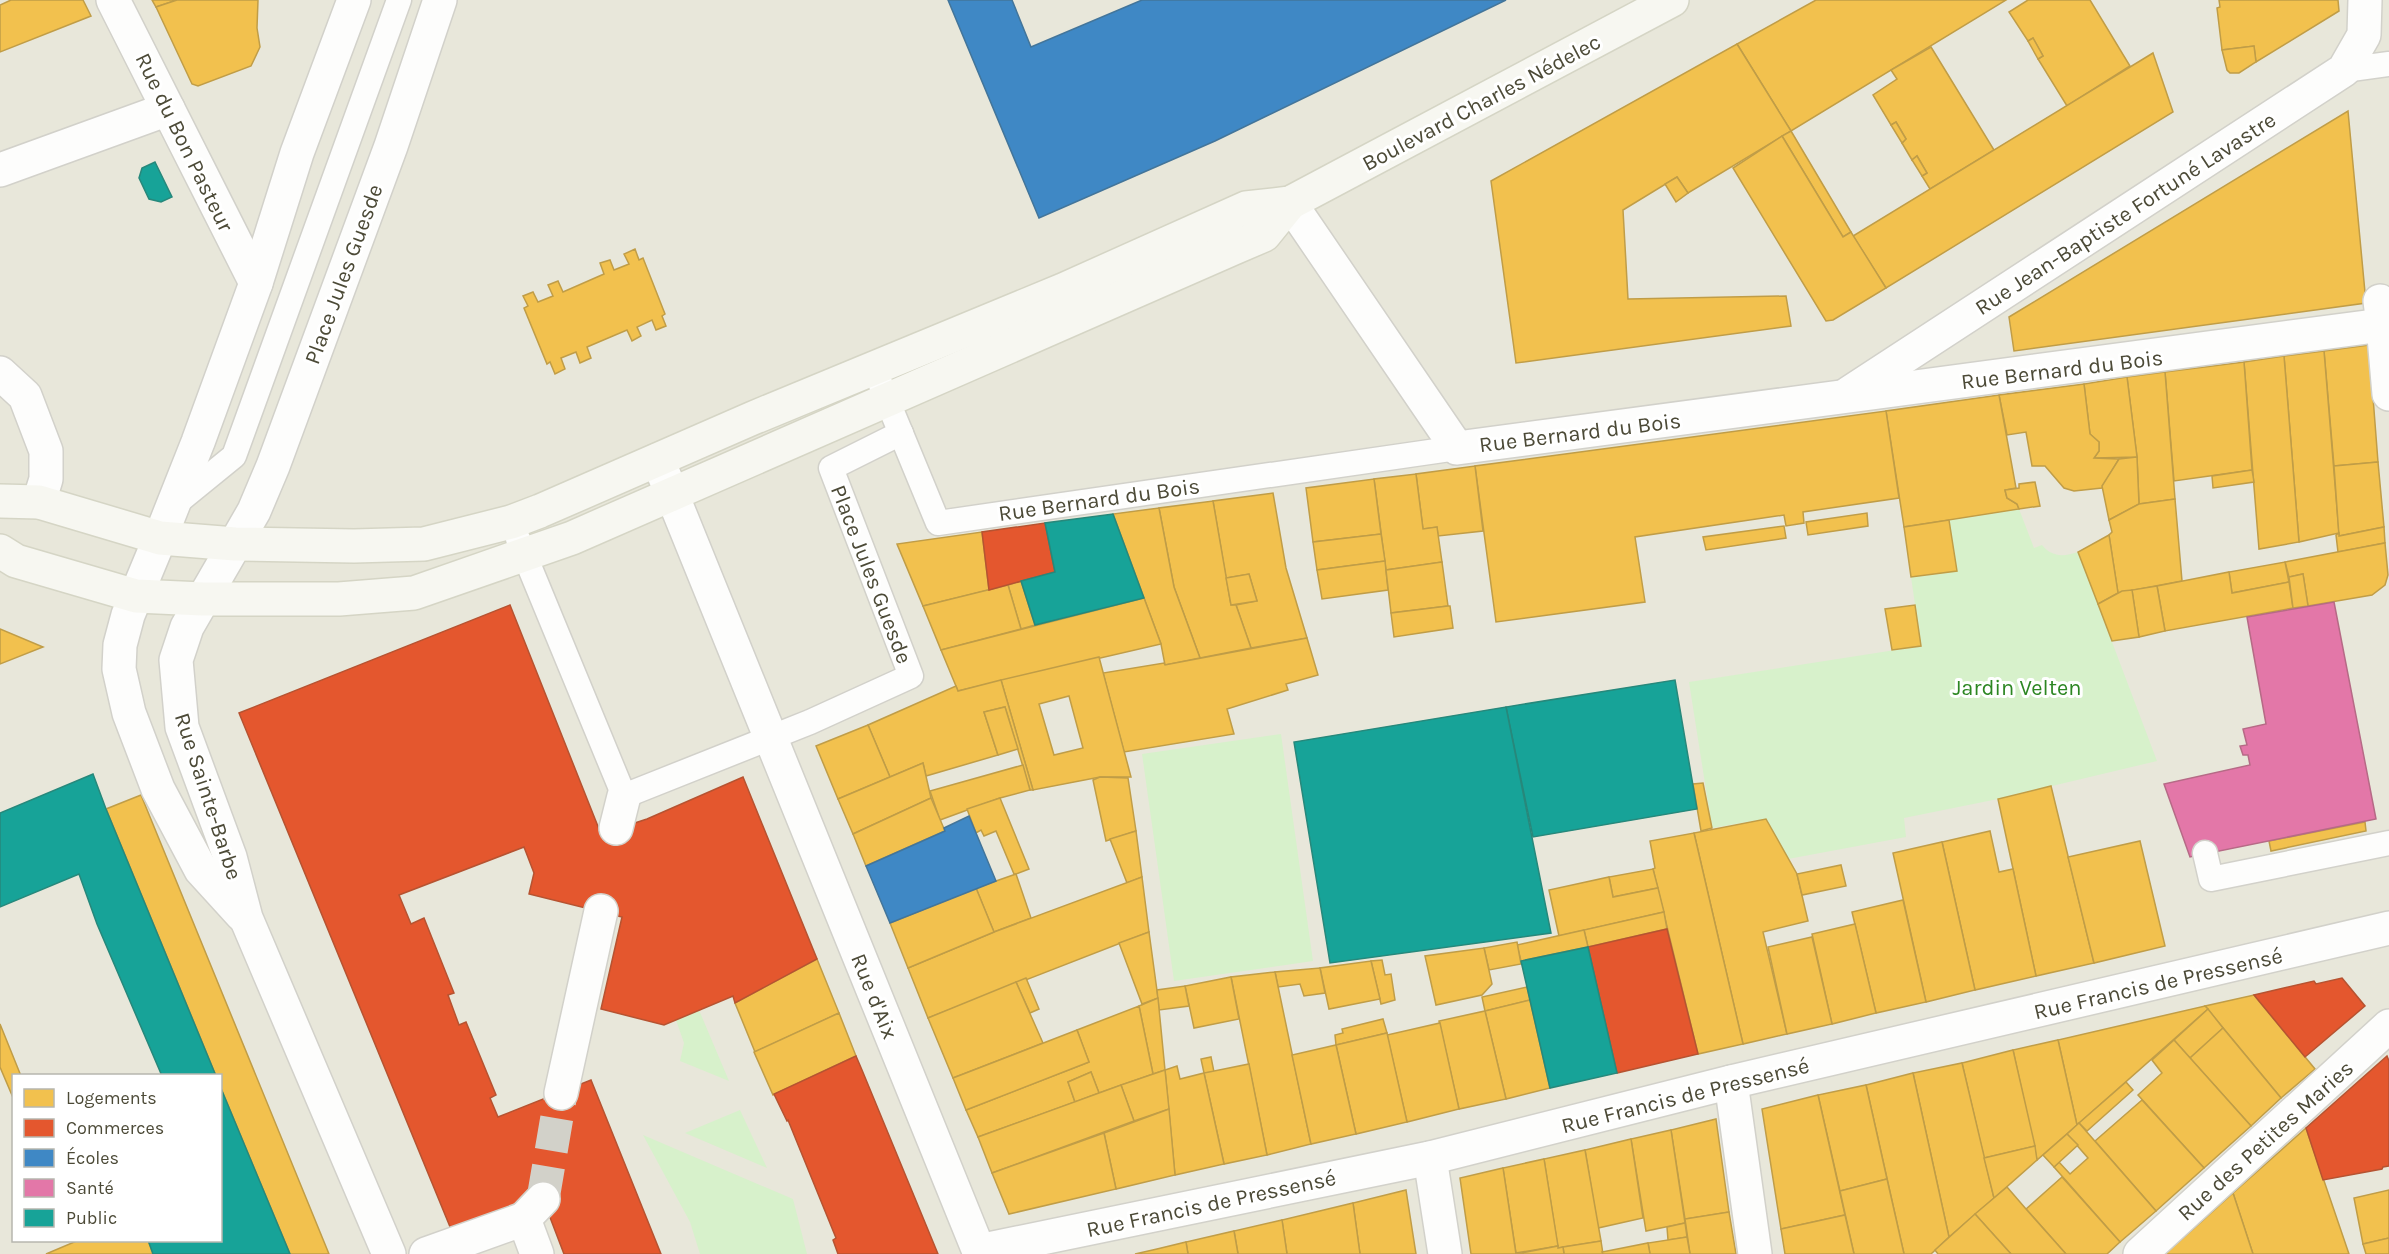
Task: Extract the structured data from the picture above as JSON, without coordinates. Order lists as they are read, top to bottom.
{
  "streets": {
    "main road": ["Boulevard Charles Nédelec"],
    "street": [
      "Rue du Bon Pasteur",
      "Rue Jean-Baptiste Fortuné Lavastre",
      "Place Jules Guesde",
      "Rue Bernard du Bois",
      "Rue Sainte-Barbe",
      "Rue Francis de Pressensé",
      "Rue d'Aix",
      "Rue des Petites Maries"
    ]
  },
  "crossings": [
    ["Rue du Bon Pasteur", "Place Jules Guesde"],
    ["Rue Jean-Baptiste Fortuné Lavastre", "Rue Bernard du Bois"],
    ["Place Jules Guesde", "Rue Bernard du Bois"],
    ["Place Jules Guesde", "Rue Sainte-Barbe"],
    ["Place Jules Guesde", "Rue d'Aix"],
    ["Rue Francis de Pressensé", "Rue d'Aix"]
  ],
  "parks": ["Jardin Velten"],
  "legend": [
    "Logements",
    "Commerces",
    "Écoles",
    "Santé",
    "Public"
  ]
}
